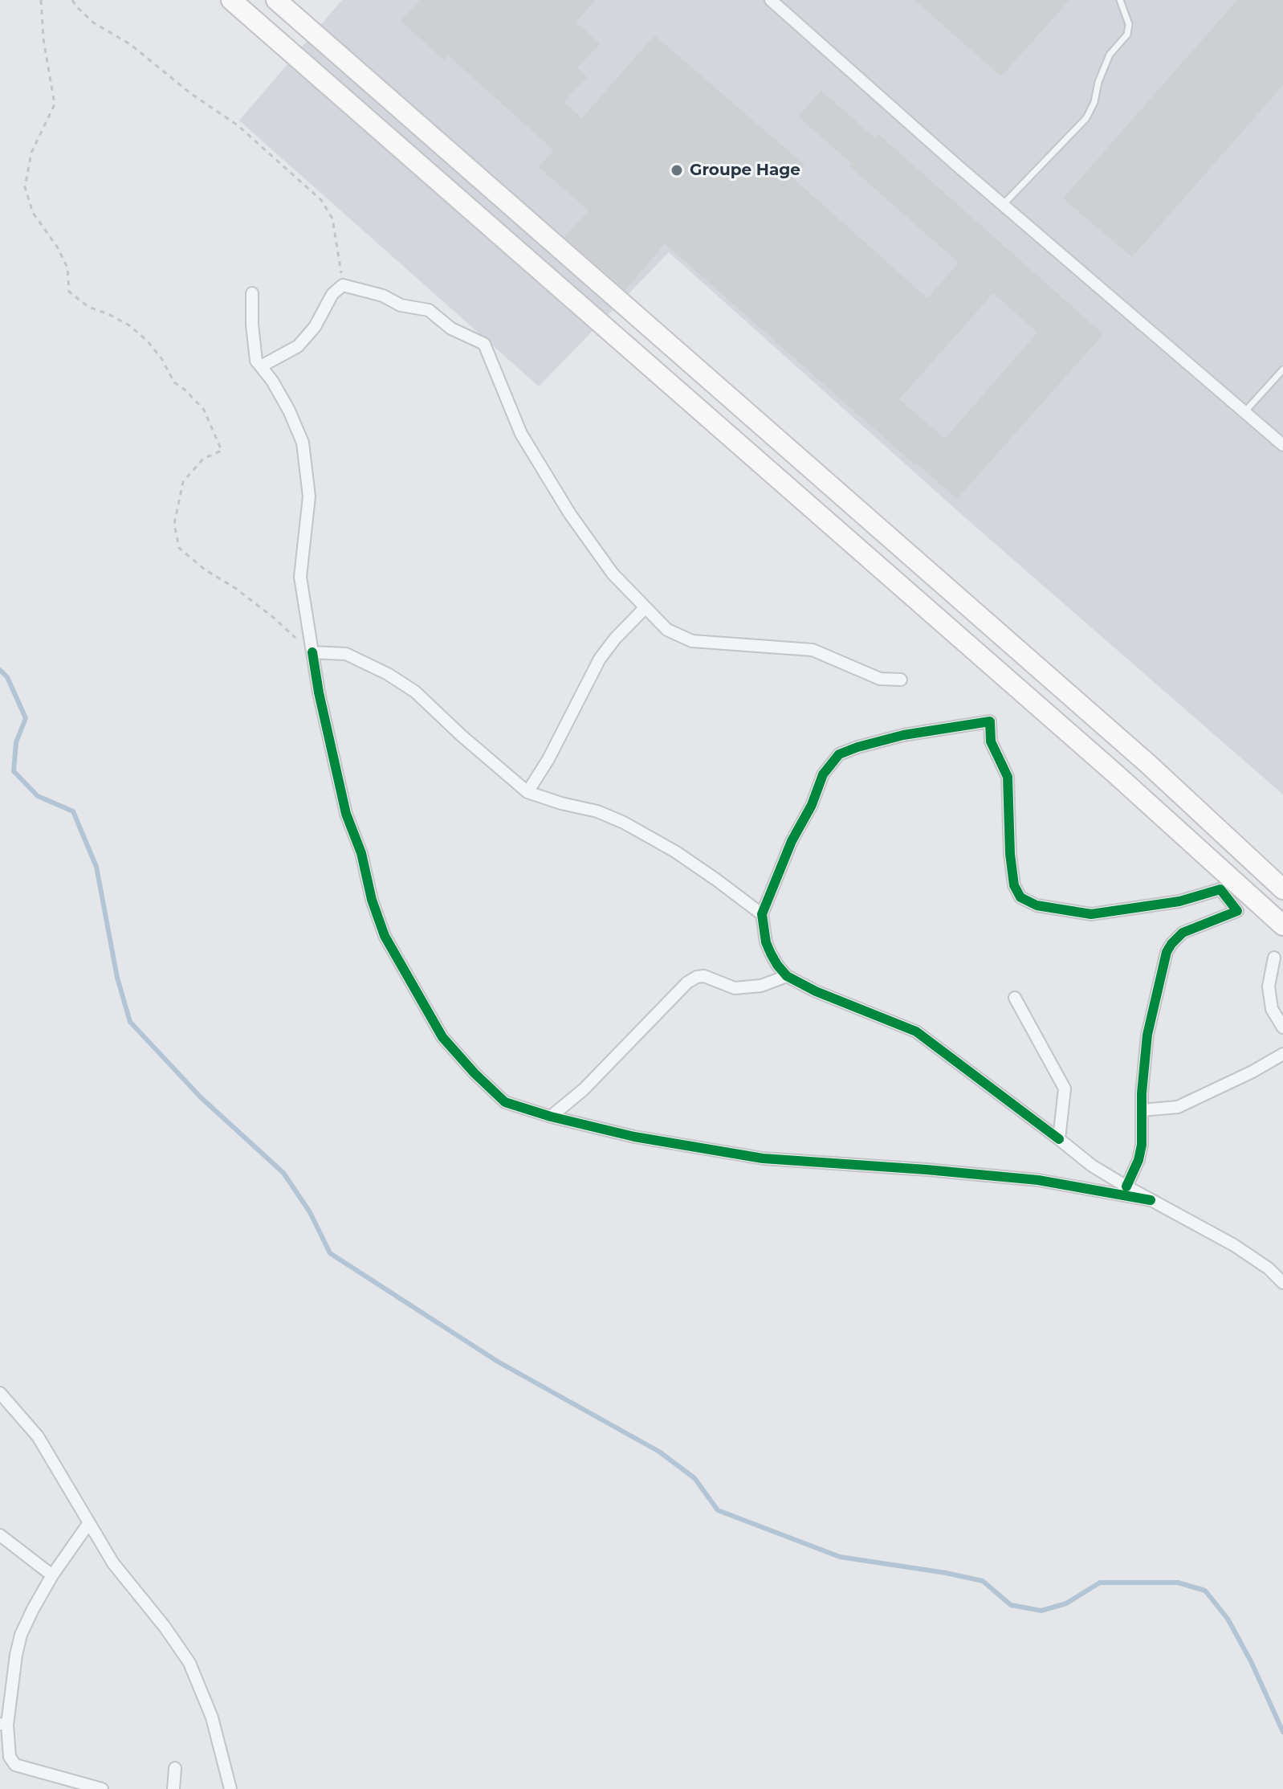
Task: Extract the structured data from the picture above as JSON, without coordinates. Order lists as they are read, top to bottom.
{
  "places": ["Groupe Hage"]
}
